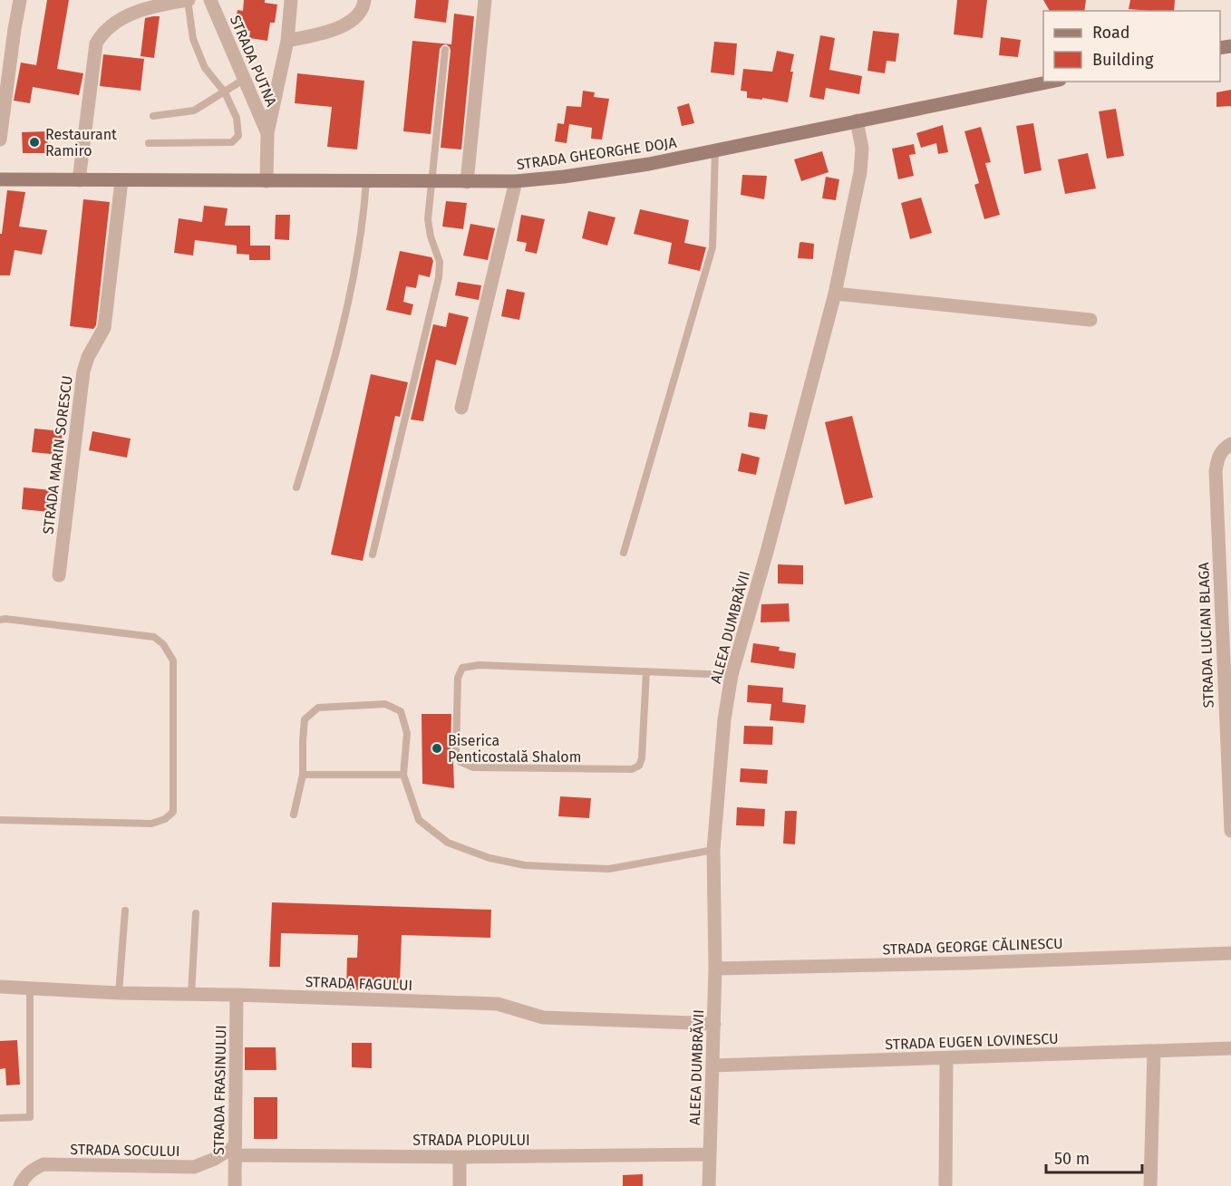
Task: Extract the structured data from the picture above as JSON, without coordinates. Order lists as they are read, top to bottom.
{
  "streets": {
    "main road": ["STRADA GHEORGHE DOJA"],
    "street": [
      "STRADA PUTNA",
      "STRADA MARIN SORESCU",
      "ALEEA DUMBRĂVII",
      "STRADA LUCIAN BLAGA",
      "STRADA GEORGE CĂLINESCU",
      "STRADA FAGULUI",
      "STRADA EUGEN LOVINESCU",
      "STRADA FRASINULUI",
      "STRADA PLOPULUI",
      "STRADA SOCULUI"
    ]
  },
  "crossings": [
    ["STRADA PUTNA", "STRADA GHEORGHE DOJA"],
    ["STRADA GHEORGHE DOJA", "STRADA MARIN SORESCU"],
    ["STRADA GHEORGHE DOJA", "ALEEA DUMBRĂVII"],
    ["ALEEA DUMBRĂVII", "STRADA GEORGE CĂLINESCU"],
    ["ALEEA DUMBRĂVII", "STRADA FAGULUI"],
    ["ALEEA DUMBRĂVII", "STRADA EUGEN LOVINESCU"],
    ["ALEEA DUMBRĂVII", "STRADA PLOPULUI"],
    ["STRADA FAGULUI", "STRADA FRASINULUI"],
    ["STRADA FRASINULUI", "STRADA PLOPULUI"],
    ["STRADA FRASINULUI", "STRADA SOCULUI"],
    ["STRADA PLOPULUI", "STRADA SOCULUI"]
  ],
  "places": ["Restaurant Ramiro", "Biserica Penticostală Shalom"],
  "legend": ["Road", "Building"],
  "scale_bar": "50 m"
}
